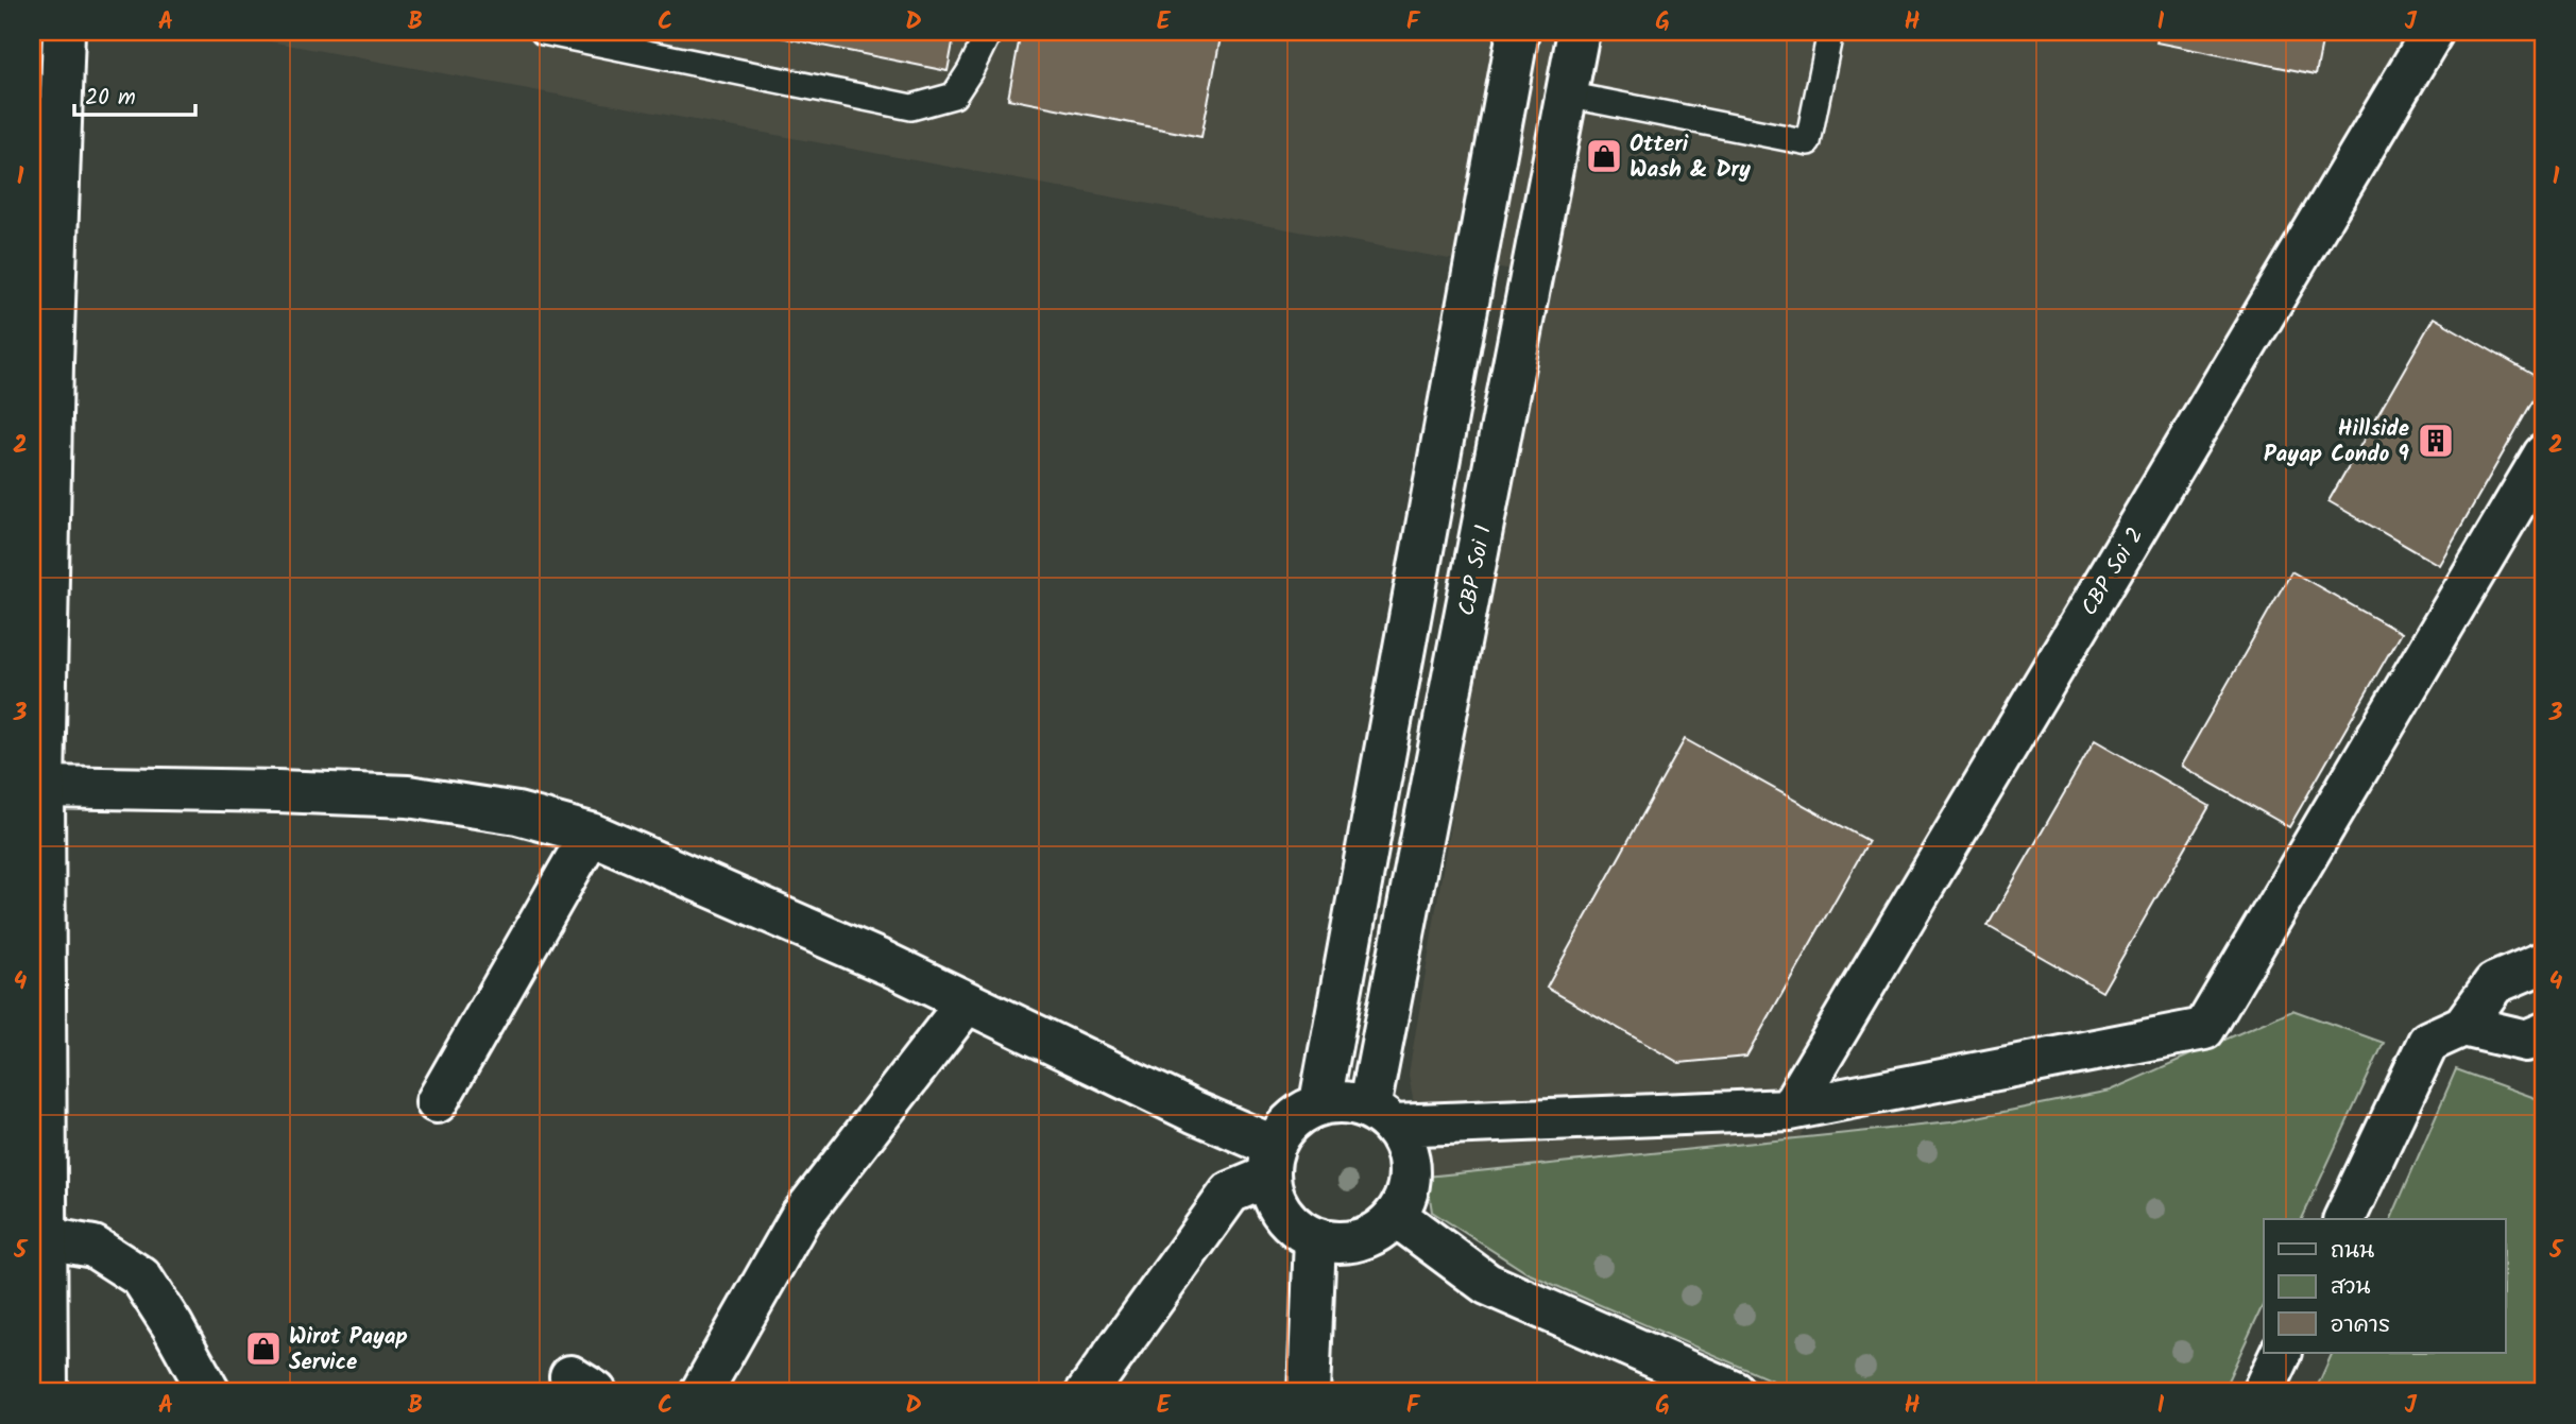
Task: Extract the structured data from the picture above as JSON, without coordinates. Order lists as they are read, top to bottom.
{
  "streets": {
    "street": ["CBP Soi 1", "CBP Soi 2"]
  },
  "places": {
    "shop": ["Otteri Wash & Dry", "Wirot Payap Service"],
    "building": ["Hillside Payap Condo 9"]
  },
  "legend": ["ถนน", "สวน", "อาคาร"],
  "scale_bar": "20 m",
  "grid": {
    "columns": [
      "A",
      "B",
      "C",
      "D",
      "E",
      "F",
      "G",
      "H",
      "I",
      "J"
    ],
    "rows": [
      "1",
      "2",
      "3",
      "4",
      "5"
    ]
  }
}
